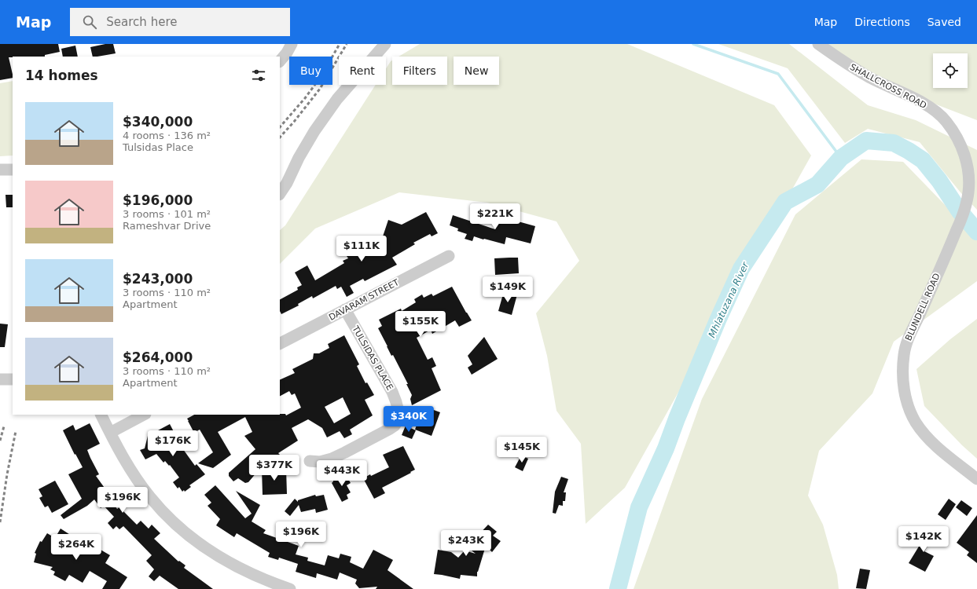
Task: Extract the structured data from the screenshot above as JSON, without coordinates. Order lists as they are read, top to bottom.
{
  "streets": {
    "street": [
      "SHALLCROSS ROAD",
      "DAVARAM STREET",
      "BLUNDELL ROAD",
      "TULSIDAS PLACE"
    ]
  },
  "crossings": [
    ["SHALLCROSS ROAD", "BLUNDELL ROAD"],
    ["DAVARAM STREET", "TULSIDAS PLACE"]
  ],
  "water": ["Mhlatuzana River"],
  "page": {
    "header": "Map",
    "search": "Search here",
    "nav": ["Map", "Directions", "Saved"],
    "chip": [
      "Buy",
      "Rent",
      "Filters",
      "New"
    ],
    "heading": "14 homes",
    "list": [
      {
        "name": "$340,000",
        "note": "4 rooms · 136 m² · Tulsidas Place"
      },
      {
        "name": "$196,000",
        "note": "3 rooms · 101 m² · Rameshvar Drive"
      },
      {
        "name": "$243,000",
        "note": "3 rooms · 110 m² · Apartment"
      },
      {
        "name": "$264,000",
        "note": "3 rooms · 110 m² · Apartment"
      }
    ],
    "price": [
      "$221K",
      "$111K",
      "$149K",
      "$155K",
      "$340K",
      "$176K",
      "$145K",
      "$377K",
      "$443K",
      "$196K",
      "$196K",
      "$142K",
      "$243K",
      "$264K"
    ]
  }
}
